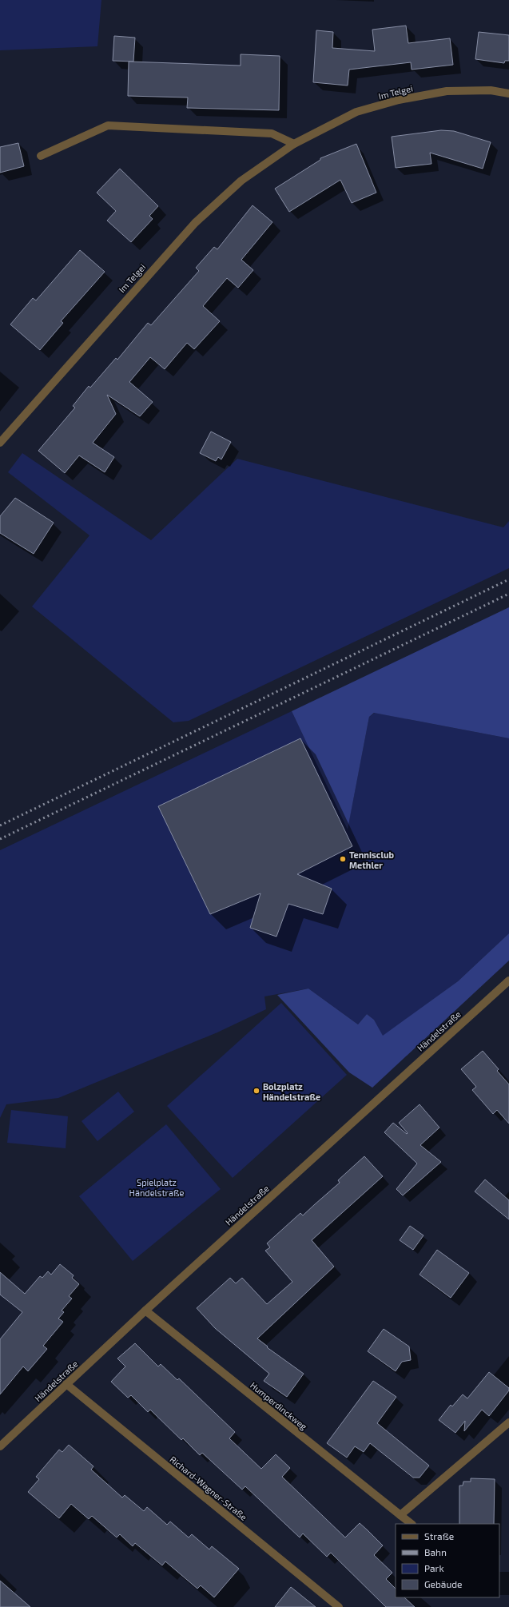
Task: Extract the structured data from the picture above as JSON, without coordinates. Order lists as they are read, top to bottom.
{
  "streets": {
    "street": [
      "Im Telgei",
      "Händelstraße",
      "Humperdinckweg",
      "Richard-Wagner-Straße"
    ]
  },
  "crossings": [
    ["Händelstraße", "Humperdinckweg"],
    ["Händelstraße", "Richard-Wagner-Straße"]
  ],
  "parks": ["Spielplatz Händelstraße"],
  "places": ["Tennisclub Methler", "Bolzplatz Händelstraße"],
  "legend": [
    "Straße",
    "Bahn",
    "Park",
    "Gebäude"
  ]
}
